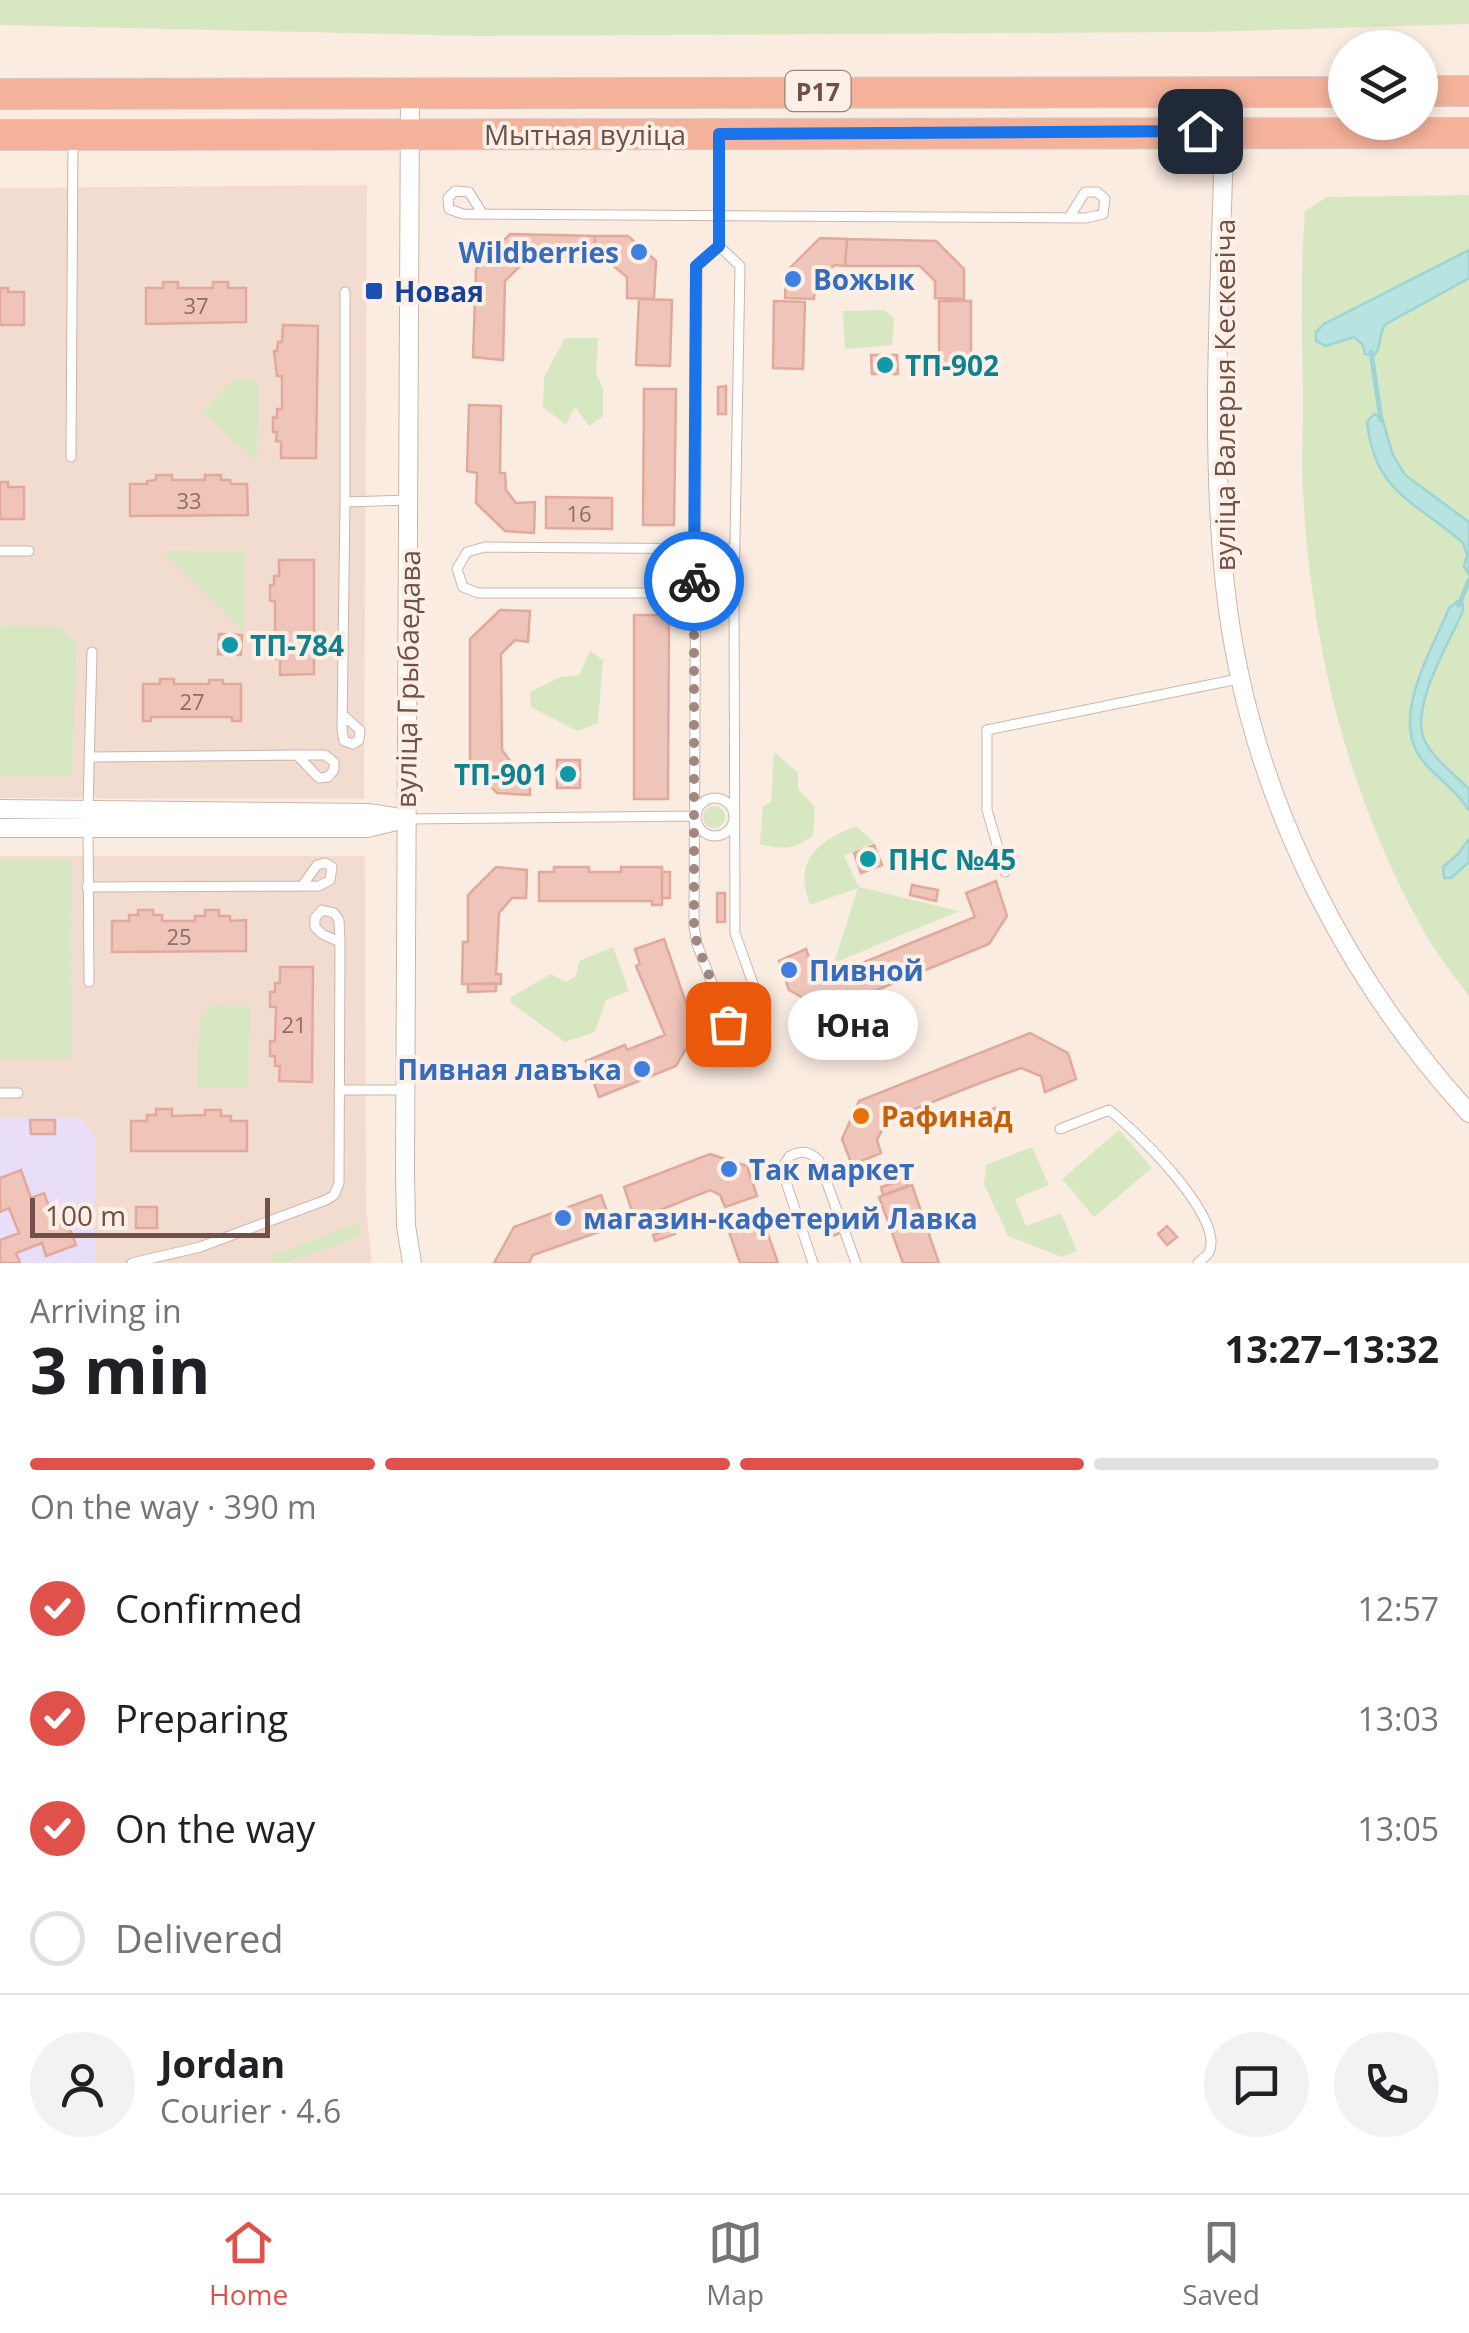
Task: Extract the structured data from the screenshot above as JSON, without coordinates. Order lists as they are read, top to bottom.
{
  "streets": {
    "highway": ["Р17", "Мытная вуліца"],
    "street": ["вуліца Валерыя Кескевіча", "вуліца Грыбаедава"]
  },
  "crossings": [
    ["Мытная вуліца", "вуліца Валерыя Кескевіча"],
    ["Мытная вуліца", "вуліца Грыбаедава"]
  ],
  "places": {
    "other": [
      "Wildberries",
      "Вожык",
      "ТП-902",
      "ТП-784",
      "ТП-901",
      "ПНС №45",
      "Пивной",
      "Юна",
      "Пивная лавъка",
      "Рафинад",
      "Так маркет",
      "магазин-кафетерий Лавка"
    ],
    "transit": ["Новая"]
  },
  "house_numbers": [
    "37",
    "33",
    "16",
    "27",
    "25",
    "21"
  ],
  "scale_bar": "100 m",
  "page": {
    "bubble": "Юна",
    "scale": "100 m",
    "heading": ["3 min", "Arriving in", "13:27–13:32"],
    "panel": ["Jordan", "Courier · 4.6"],
    "bar": "On the way · 390 m",
    "list": [
      ["Confirmed", "12:57"],
      ["Preparing", "13:03"],
      ["On the way", "13:05"],
      "Delivered"
    ],
    "tabs": ["Home", "Map", "Saved"]
  }
}
